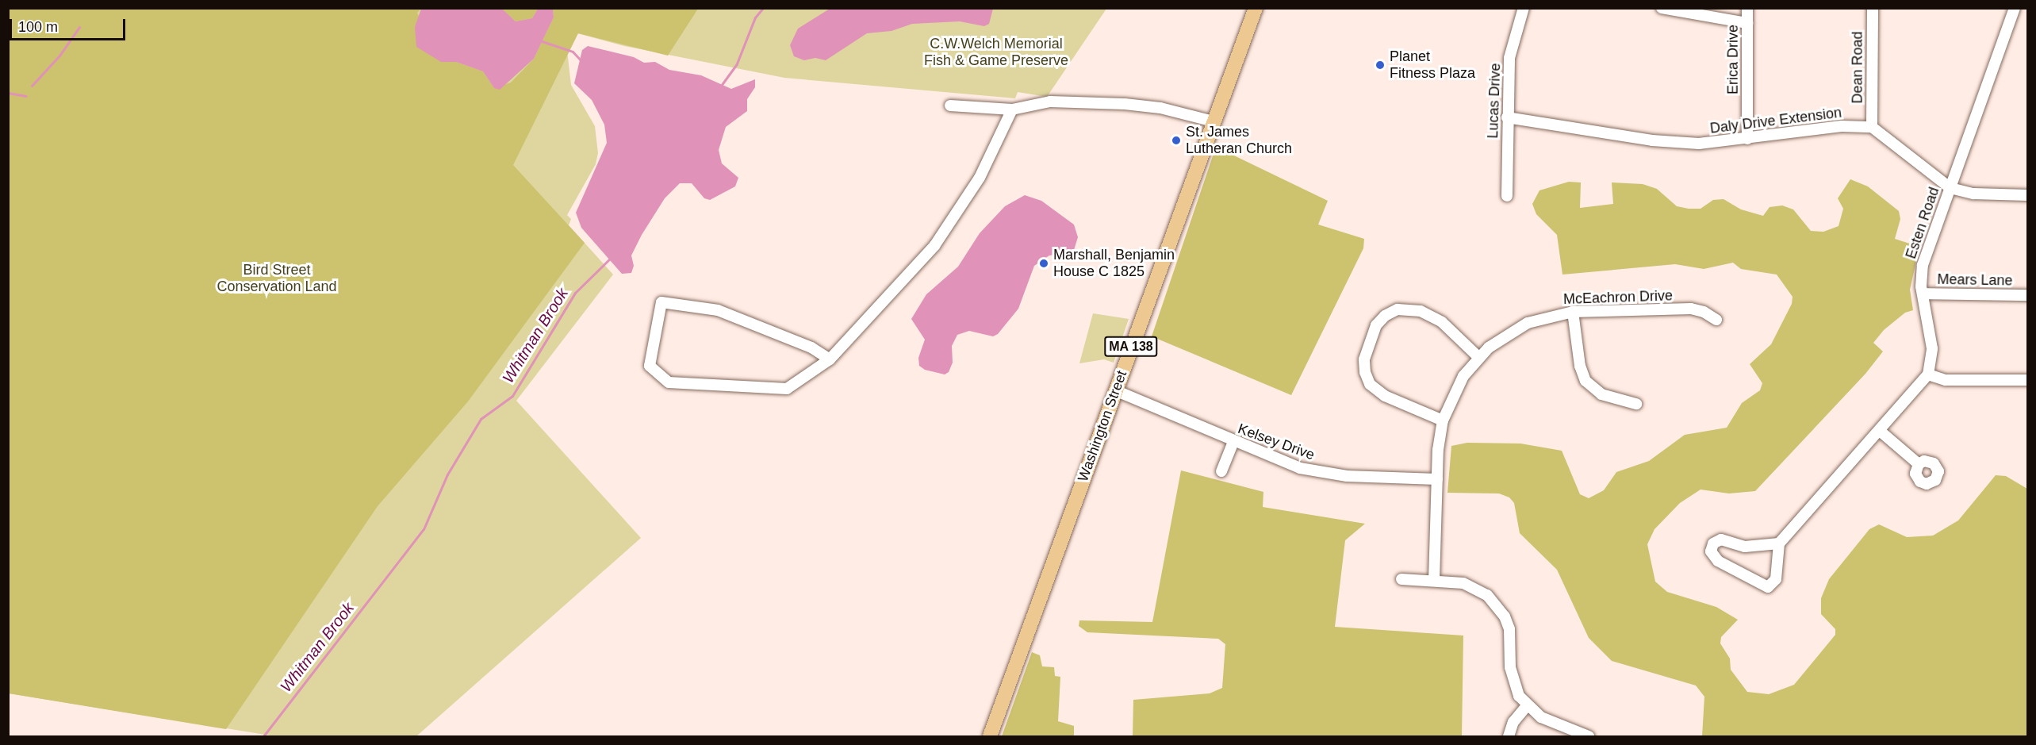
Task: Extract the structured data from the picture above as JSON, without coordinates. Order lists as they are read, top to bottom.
{
  "streets": {
    "main road": ["MA 138", "Washington Street"],
    "street": [
      "Erica Drive",
      "Dean Road",
      "Lucas Drive",
      "Daly Drive Extension",
      "Esten Road",
      "Mears Lane",
      "McEachron Drive",
      "Kelsey Drive"
    ]
  },
  "crossings": [
    ["Erica Drive", "Daly Drive Extension"],
    ["Dean Road", "Daly Drive Extension"],
    ["Lucas Drive", "Daly Drive Extension"],
    ["Esten Road", "Mears Lane"],
    ["McEachron Drive", "Kelsey Drive"],
    ["Washington Street", "Kelsey Drive"]
  ],
  "water": ["Whitman Brook"],
  "parks": ["C.W.Welch Memorial Fish & Game Preserve", "Bird Street Conservation Land"],
  "places": ["Planet Fitness Plaza", "St. James Lutheran Church", "Marshall, Benjamin House C 1825"],
  "scale_bar": "100 m"
}
